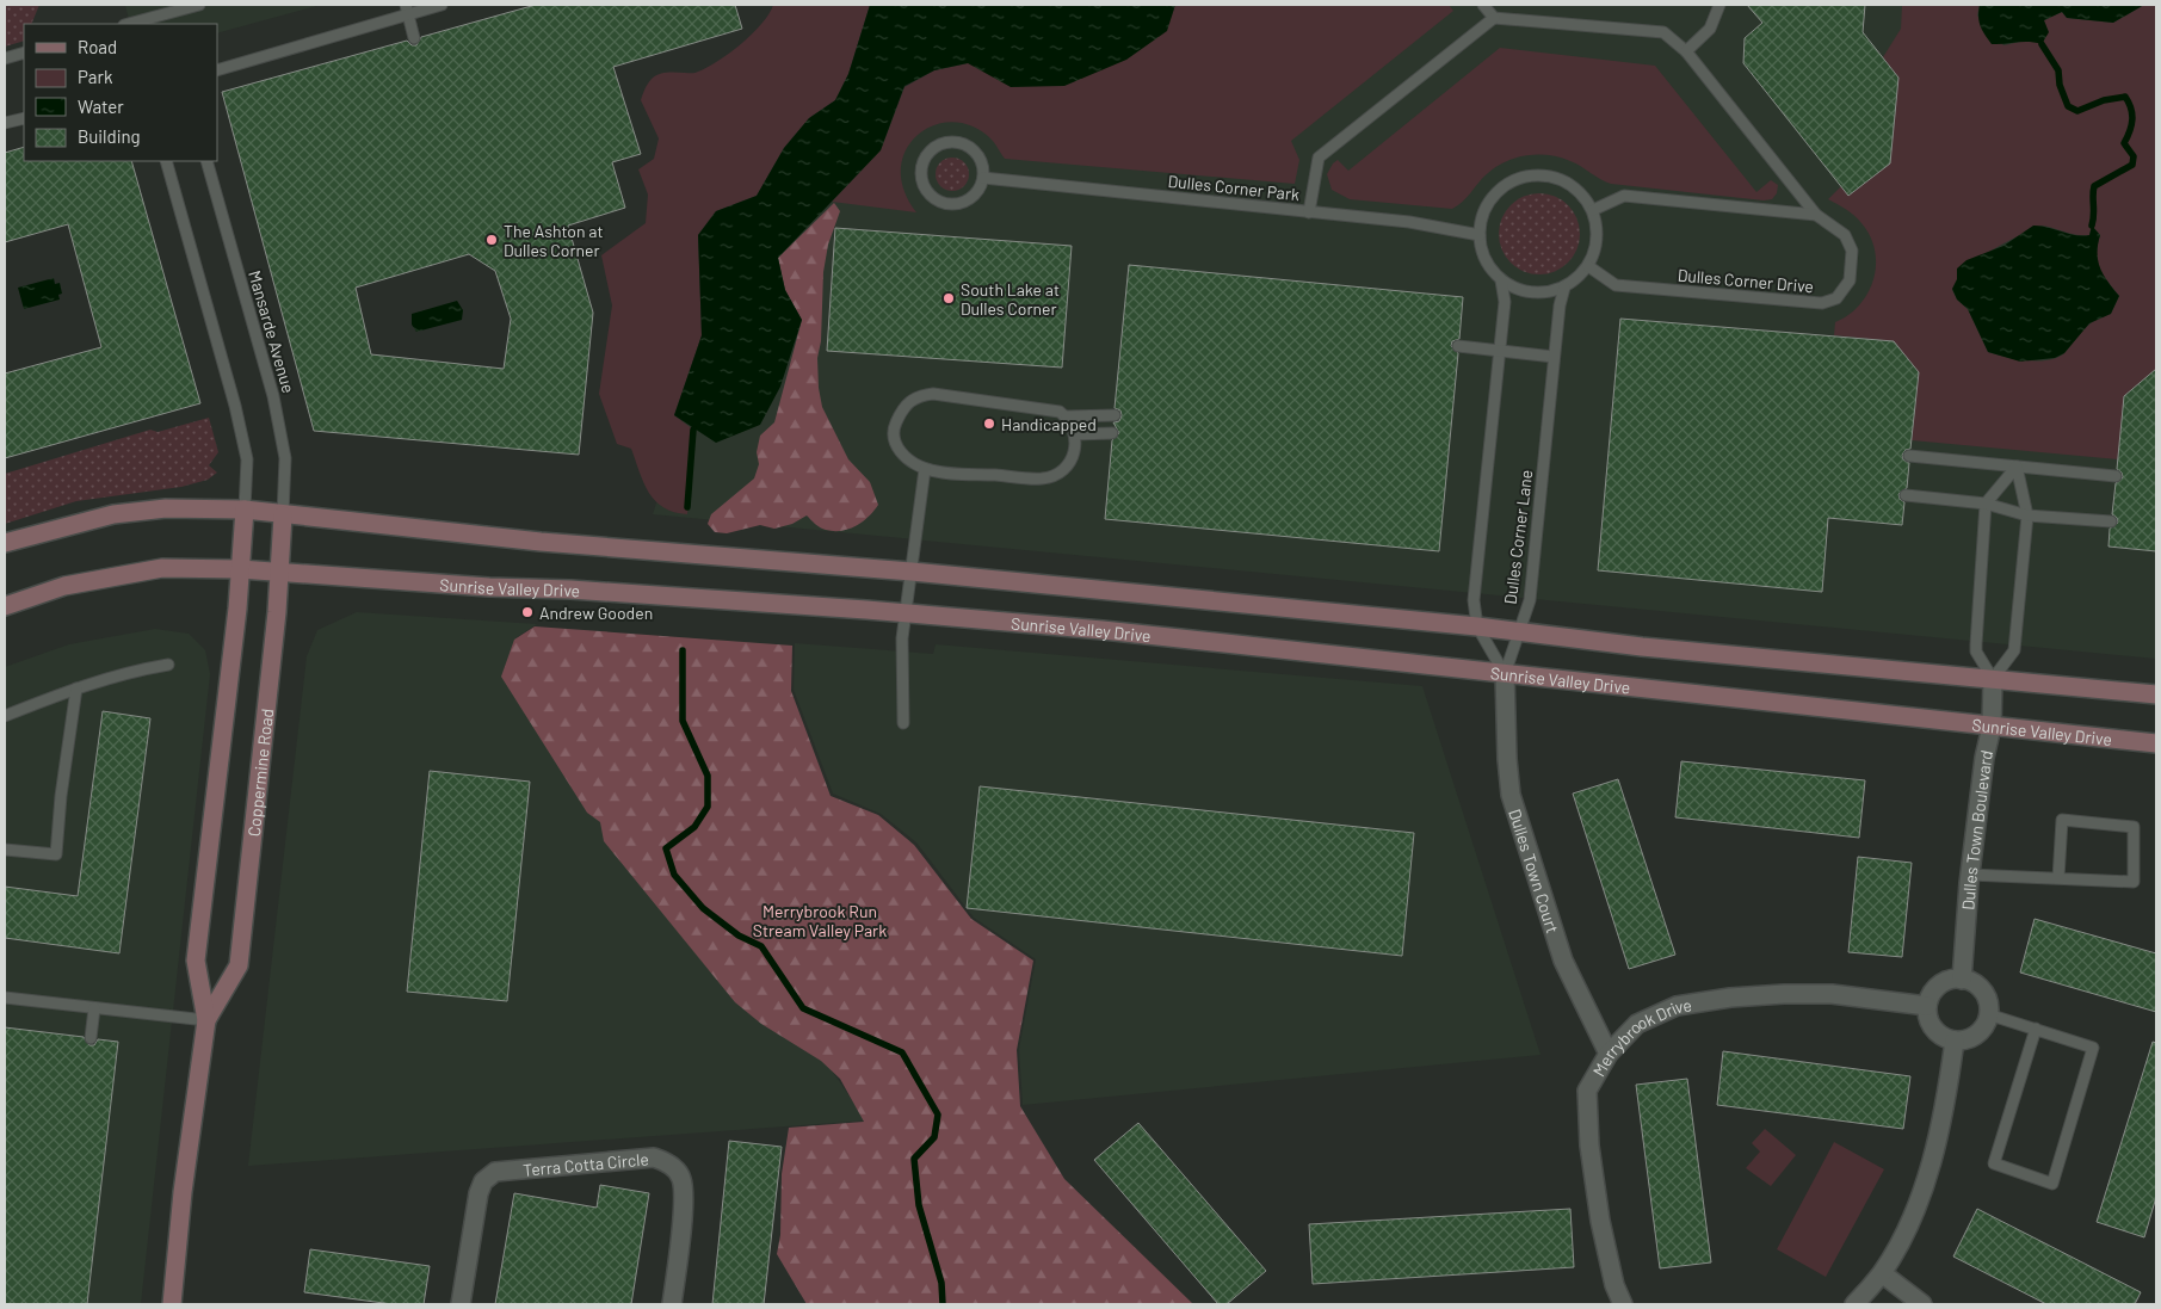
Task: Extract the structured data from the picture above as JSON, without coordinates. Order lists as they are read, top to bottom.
{
  "streets": {
    "main road": ["Sunrise Valley Drive", "Coppermine Road"],
    "street": [
      "Dulles Town Boulevard",
      "Dulles Town Court",
      "Merrybrook Drive",
      "Terra Cotta Circle"
    ],
    "lane": [
      "Dulles Corner Park",
      "Dulles Corner Drive",
      "Mansarde Avenue",
      "Dulles Corner Lane"
    ]
  },
  "crossings": [
    ["Dulles Corner Park", "Dulles Corner Drive"],
    ["Dulles Corner Park", "Dulles Corner Lane"],
    ["Dulles Corner Drive", "Dulles Corner Lane"],
    ["Mansarde Avenue", "Coppermine Road"],
    ["Dulles Corner Lane", "Sunrise Valley Drive"],
    ["Dulles Corner Lane", "Dulles Town Court"],
    ["Sunrise Valley Drive", "Coppermine Road"],
    ["Sunrise Valley Drive", "Dulles Town Boulevard"],
    ["Sunrise Valley Drive", "Dulles Town Court"],
    ["Dulles Town Boulevard", "Merrybrook Drive"],
    ["Dulles Town Court", "Merrybrook Drive"]
  ],
  "parks": ["Merrybrook Run Stream Valley Park"],
  "places": [
    "The Ashton at Dulles Corner",
    "South Lake at Dulles Corner",
    "Handicapped",
    "Andrew Gooden"
  ],
  "legend": [
    "Road",
    "Park",
    "Water",
    "Building"
  ]
}
